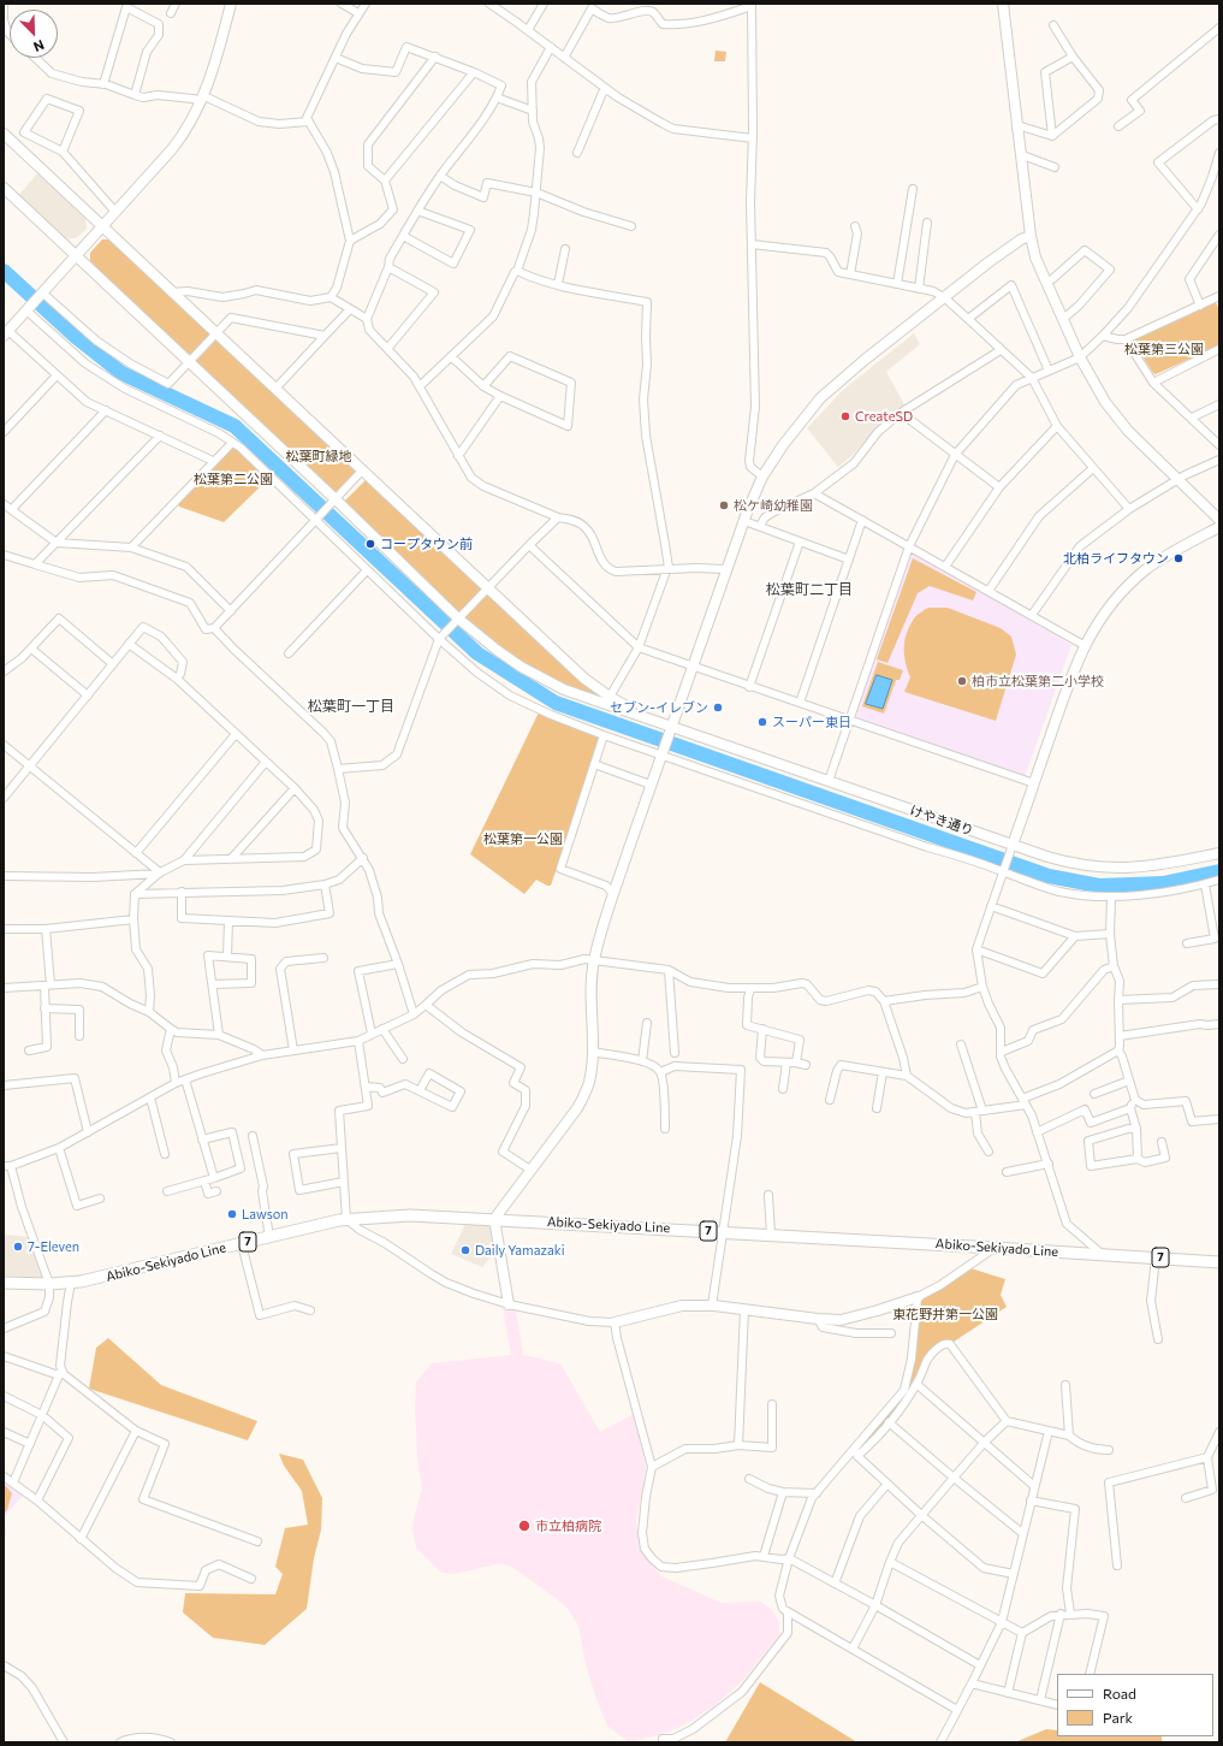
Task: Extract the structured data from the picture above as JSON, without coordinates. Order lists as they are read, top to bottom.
{
  "streets": {
    "main road": ["Abiko-Sekiyado Line", "7"],
    "street": ["けやき通り"]
  },
  "districts": ["松葉町二丁目", "松葉町一丁目"],
  "parks": [
    "松葉第三公園",
    "松葉町緑地",
    "松葉第二公園",
    "松葉第一公園",
    "東花野井第一公園"
  ],
  "places": [
    "CreateSD",
    "松ケ崎幼稚園",
    "コープタウン前",
    "北柏ライフタウン",
    "柏市立松葉第二小学校",
    "セブン-イレブン",
    "スーパー東日",
    "Lawson",
    "7-Eleven",
    "Daily Yamazaki",
    "市立柏病院"
  ],
  "legend": ["Road", "Park"],
  "north": "bottom right"
}
